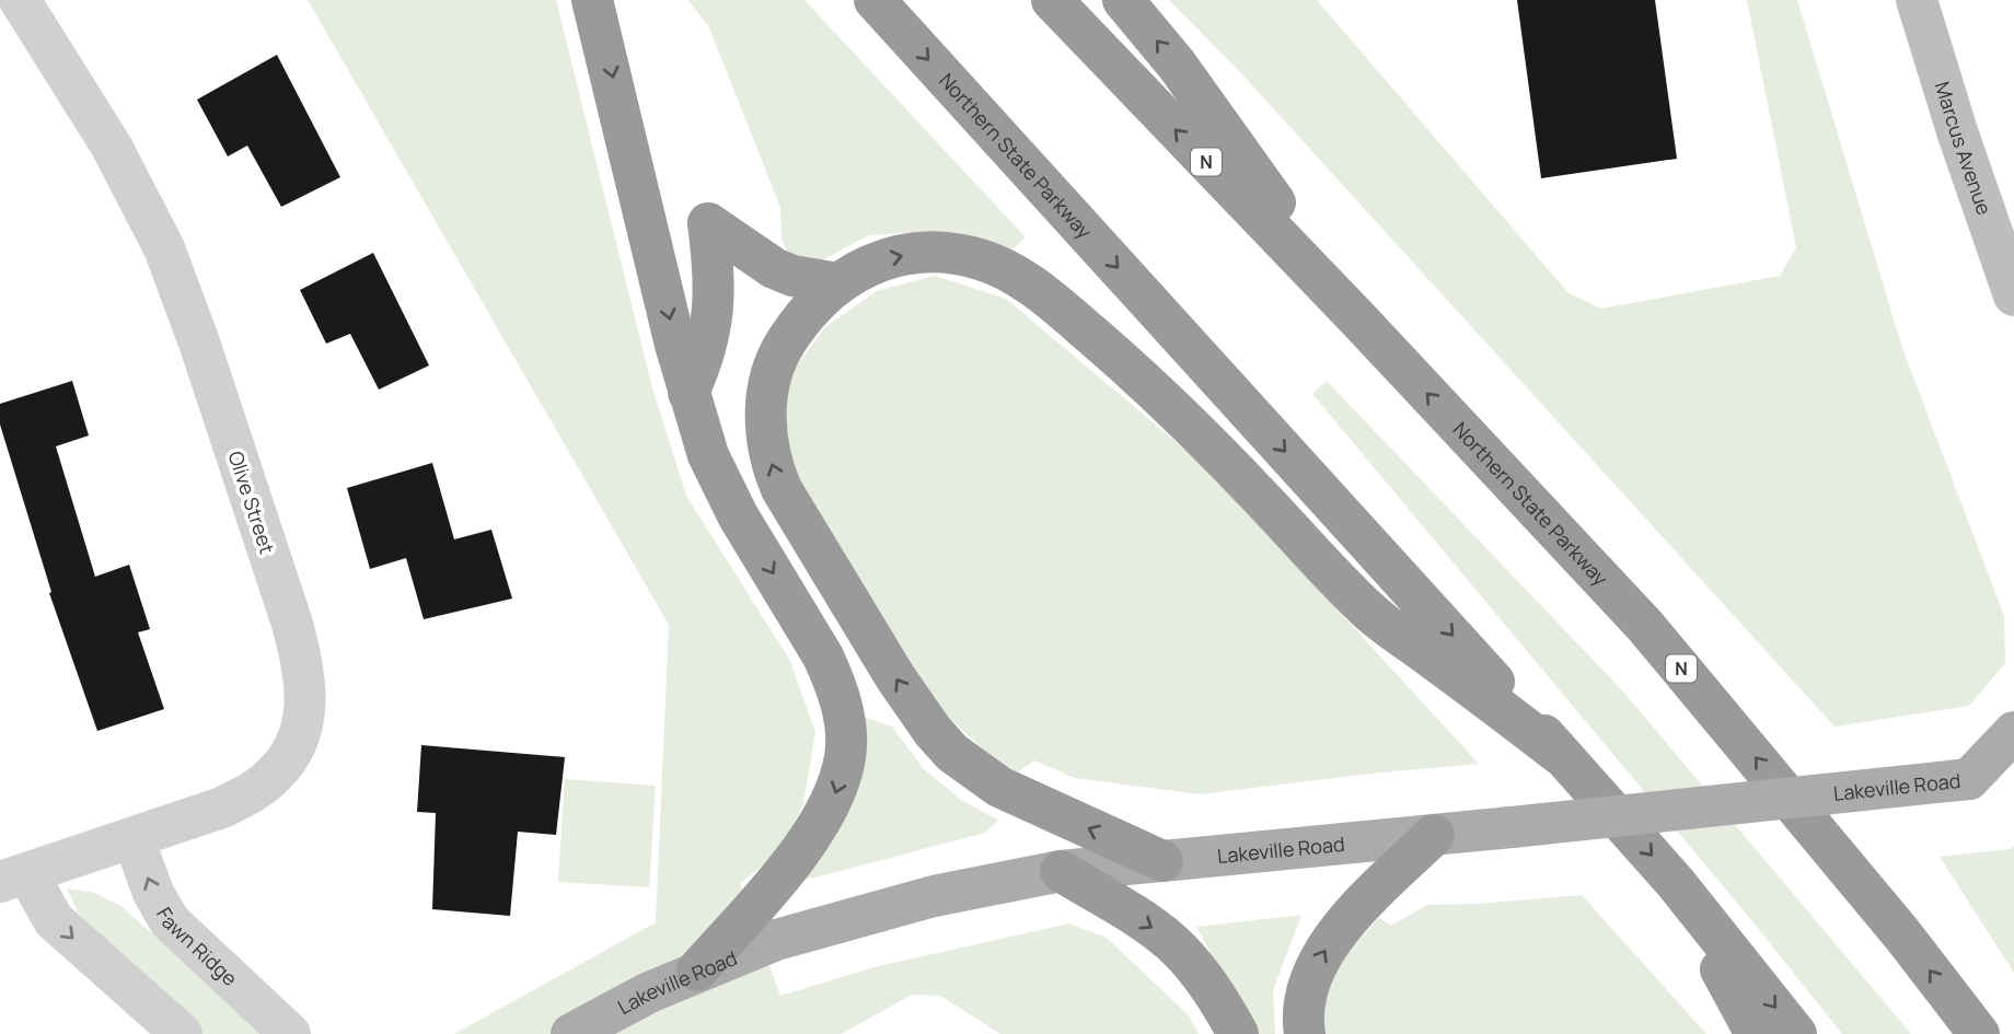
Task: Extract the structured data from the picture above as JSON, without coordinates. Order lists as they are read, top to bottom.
{
  "streets": {
    "highway": ["Northern State Parkway", "N"],
    "main road": ["Marcus Avenue", "Lakeville Road"],
    "street": ["Olive Street", "Fawn Ridge"]
  },
  "crossings": [
    ["Olive Street", "Fawn Ridge"]
  ]
}
